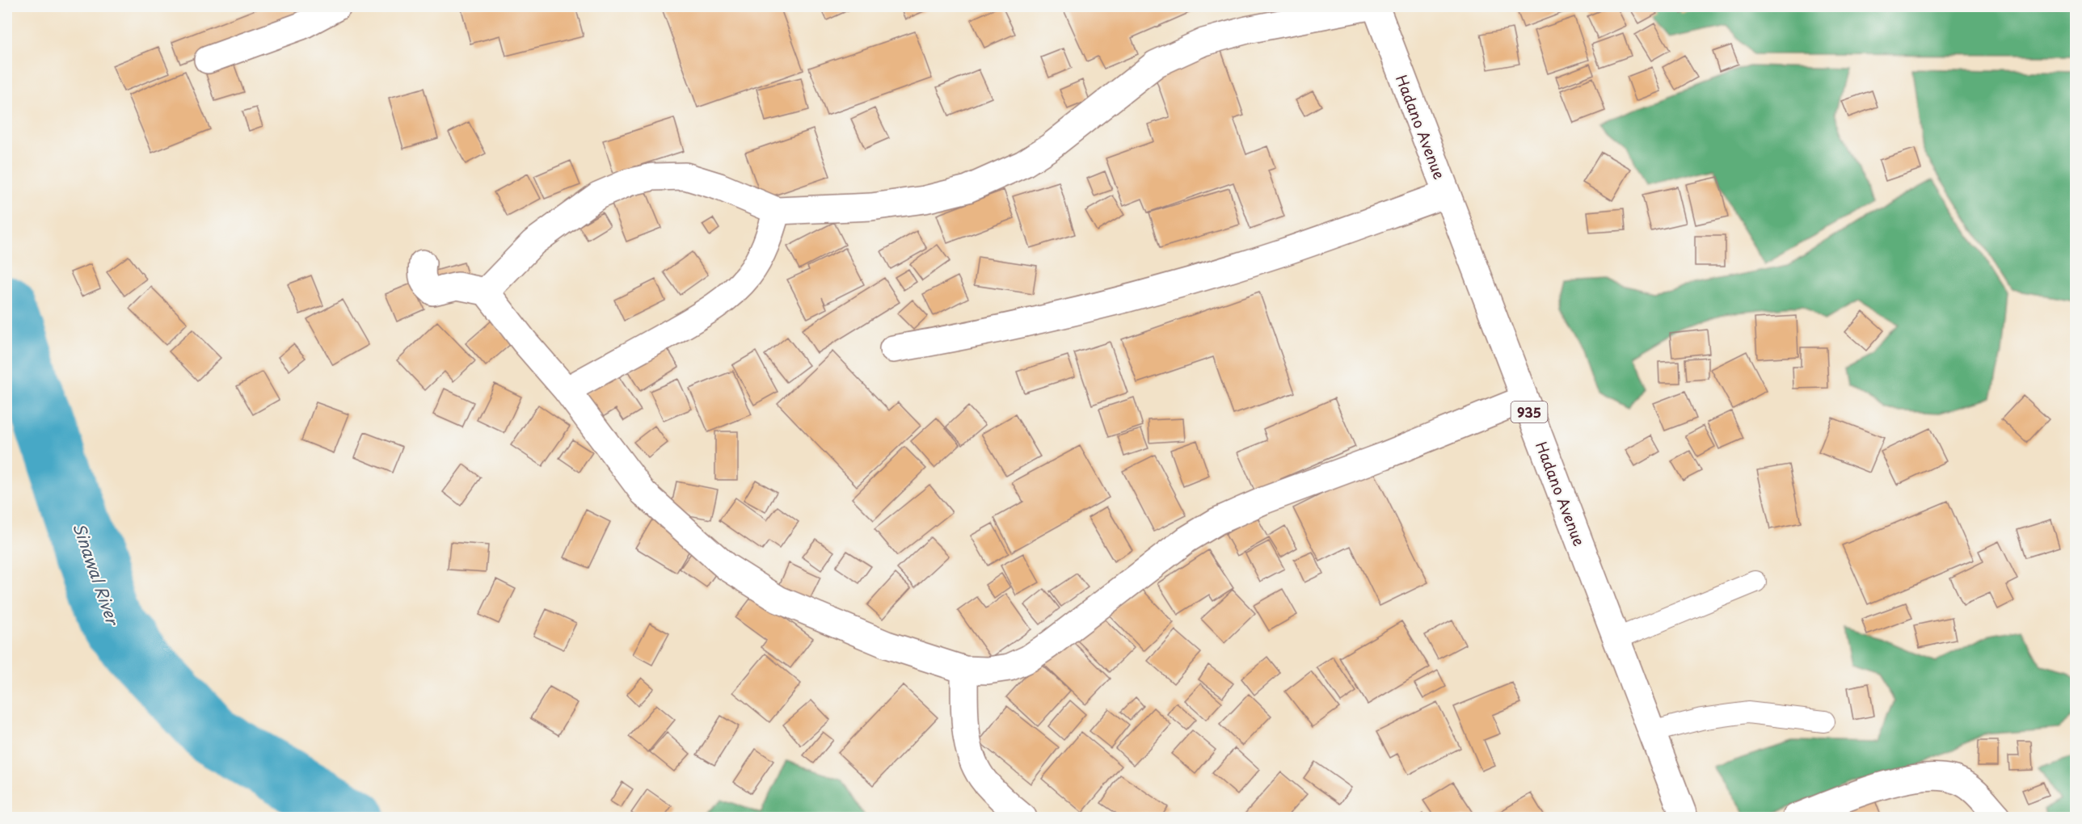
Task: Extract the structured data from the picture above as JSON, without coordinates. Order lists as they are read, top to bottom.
{
  "streets": {
    "street": ["Hadano Avenue", "935"]
  },
  "water": ["Sinawal River"]
}
